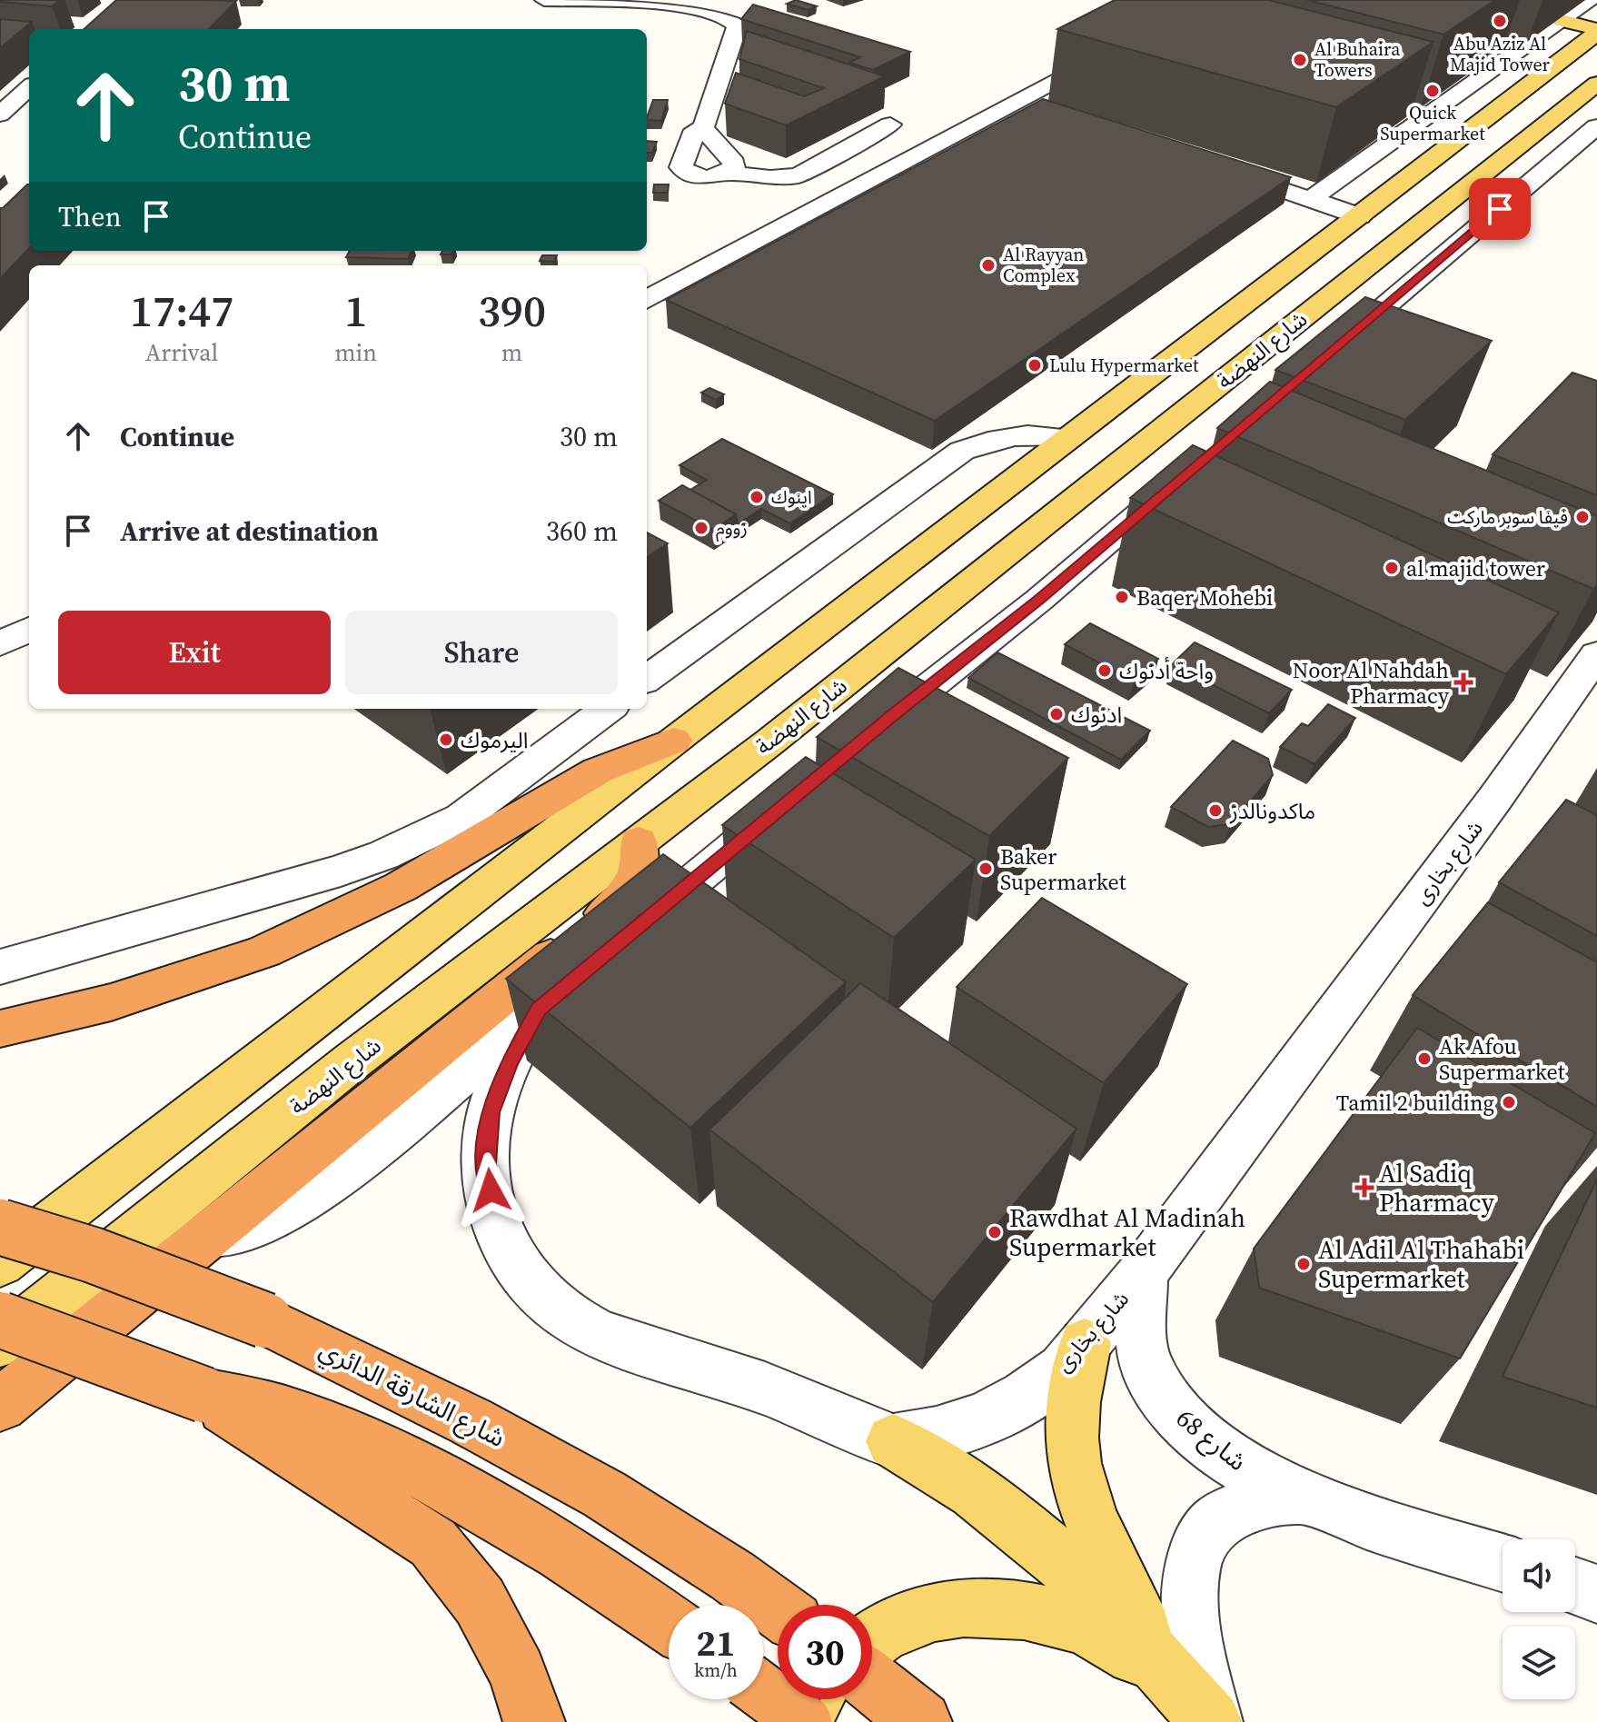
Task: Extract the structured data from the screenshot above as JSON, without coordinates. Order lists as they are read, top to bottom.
{
  "streets": {
    "highway": ["شارع الشارقة الدائري"],
    "main road": ["شارع النهضة"],
    "street": ["شارع بخارى", "شارع 68"]
  },
  "crossings": [
    ["شارع بخارى", "شارع 68"]
  ],
  "places": {
    "other": [
      "Abu Aziz Al Majid Tower",
      "Al Buhaira Towers",
      "Quick Supermarket",
      "Al Rayyan Complex",
      "Lulu Hypermarket",
      "اينوك",
      "فيفا سوبر ماركت",
      "زووم",
      "al majid tower",
      "Baqer Mohebi",
      "واحة أدنوك",
      "ادنوك",
      "اليرموك",
      "ماكدونالدز",
      "Baker Supermarket",
      "Ak Afou Supermarket",
      "Tamil 2 building",
      "Rawdhat Al Madinah Supermarket",
      "Al Adil Al Thahabi Supermarket"
    ],
    "health": ["Noor Al Nahdah Pharmacy", "Al Sadiq Pharmacy"]
  },
  "page": {
    "turn": ["30 m", "Continue"],
    "then": "Then",
    "eta": [
      "17:47",
      "Arrival",
      "1",
      "min",
      "390",
      "m"
    ],
    "list": [
      {
        "name": "Continue",
        "value": "30 m"
      },
      {
        "name": "Arrive at destination",
        "value": "360 m"
      }
    ],
    "buttons": ["Exit", "Share"],
    "speed": "21 km/h",
    "limit": "30"
  }
}
